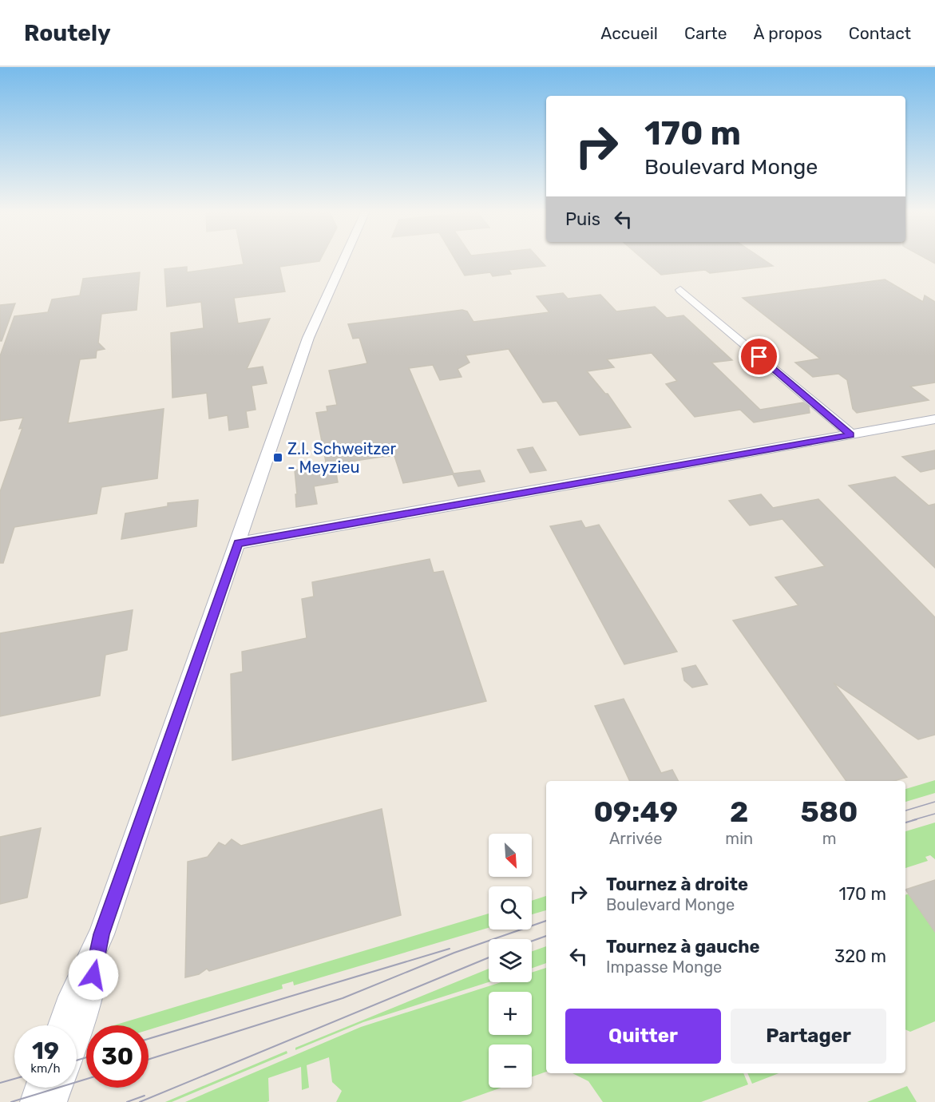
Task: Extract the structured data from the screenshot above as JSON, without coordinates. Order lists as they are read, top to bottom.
{
  "places": {
    "transit": ["Z.I. Schweitzer - Meyzieu"]
  },
  "north": "bottom right",
  "page": {
    "header": "Routely",
    "nav": [
      "Accueil",
      "Carte",
      "À propos",
      "Contact"
    ],
    "turn": ["170 m", "Boulevard Monge"],
    "then": "Puis",
    "eta": [
      "09:49",
      "Arrivée",
      "2",
      "min",
      "580",
      "m"
    ],
    "map_buttons": ["+", "−"],
    "list": [
      {
        "name": "Tournez à droite",
        "note": "Boulevard Monge",
        "value": "170 m"
      },
      {
        "name": "Tournez à gauche",
        "note": "Impasse Monge",
        "value": "320 m"
      }
    ],
    "buttons": ["Quitter", "Partager"],
    "speed": "19 km/h",
    "limit": "30"
  }
}
